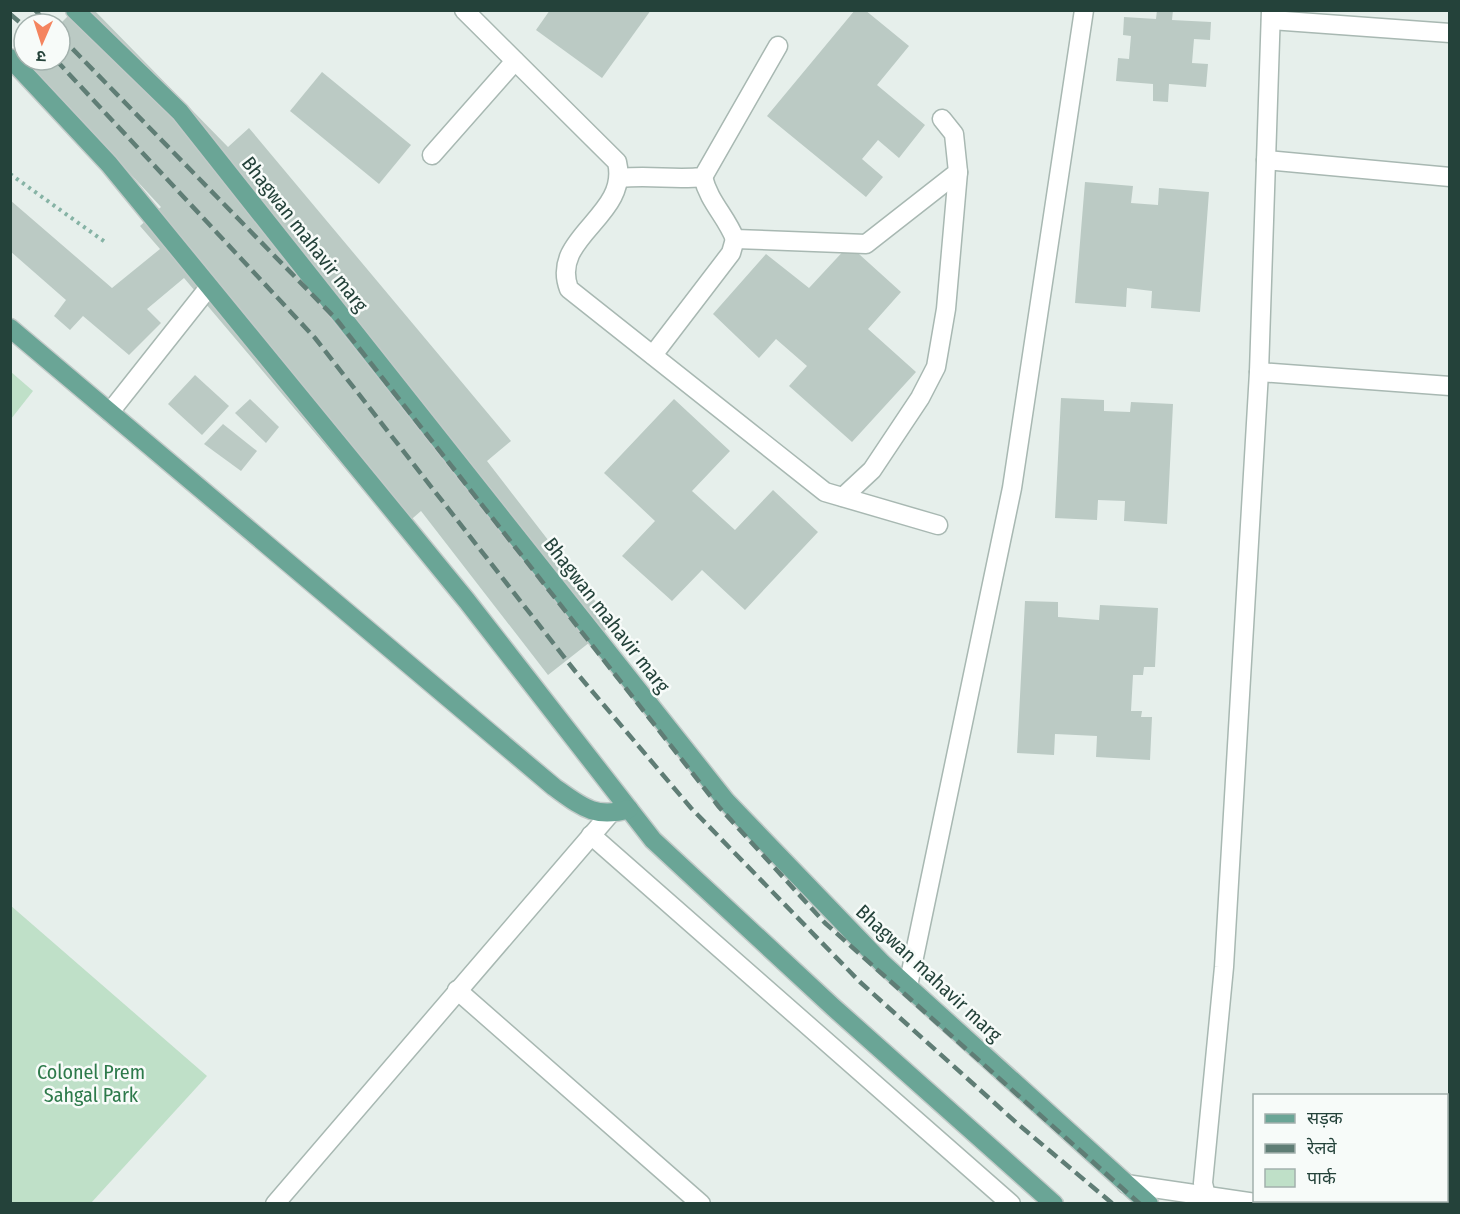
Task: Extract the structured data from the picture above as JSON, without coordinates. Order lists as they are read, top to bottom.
{
  "streets": {
    "main road": ["Bhagwan mahavir marg"]
  },
  "parks": ["Colonel Prem Sahgal Park"],
  "legend": ["सड़क", "रेलवे", "पार्क"],
  "north": "bottom"
}
